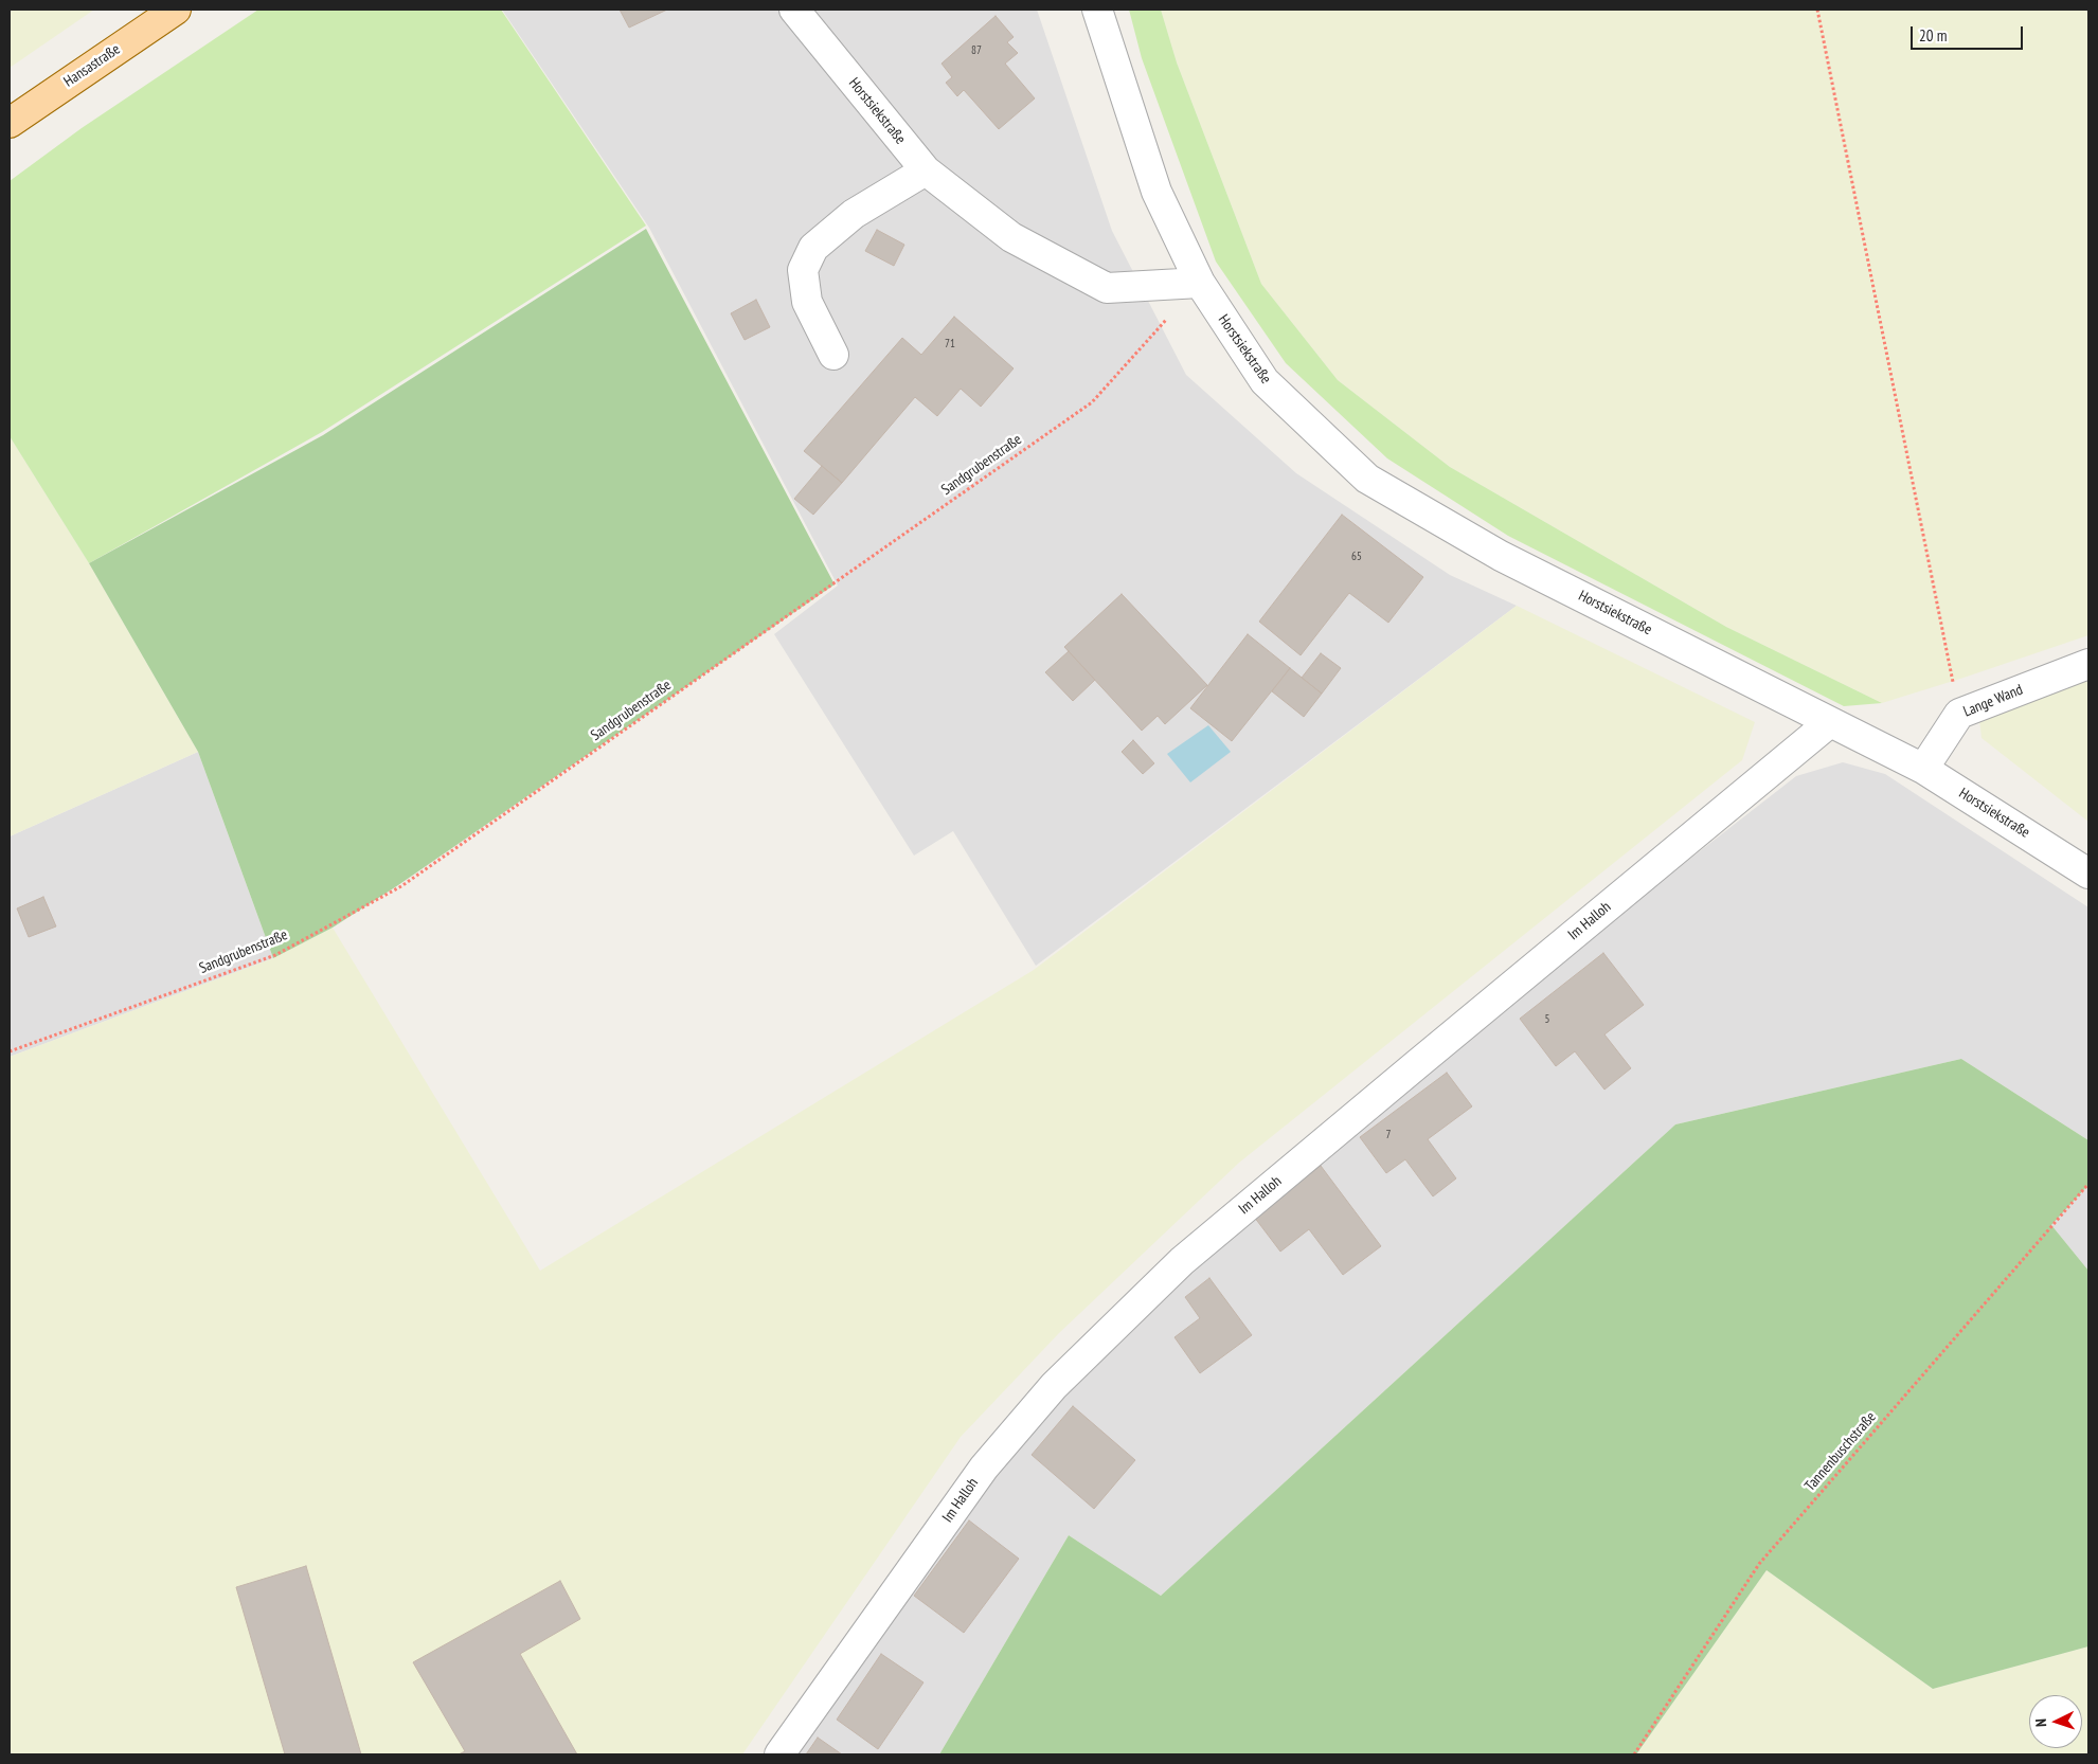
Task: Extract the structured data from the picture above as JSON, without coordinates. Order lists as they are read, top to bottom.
{
  "streets": {
    "main road": ["Hansastraße"],
    "street": ["Horstsiekstraße", "Lange Wand", "Im Halloh"],
    "path": ["Sandgrubenstraße", "Tannenbuschstraße"]
  },
  "crossings": [
    ["Horstsiekstraße", "Sandgrubenstraße"],
    ["Horstsiekstraße", "Lange Wand"],
    ["Horstsiekstraße", "Im Halloh"]
  ],
  "house_numbers": [
    "87",
    "71",
    "65",
    "5",
    "7"
  ],
  "scale_bar": "20 m",
  "north": "left"
}
